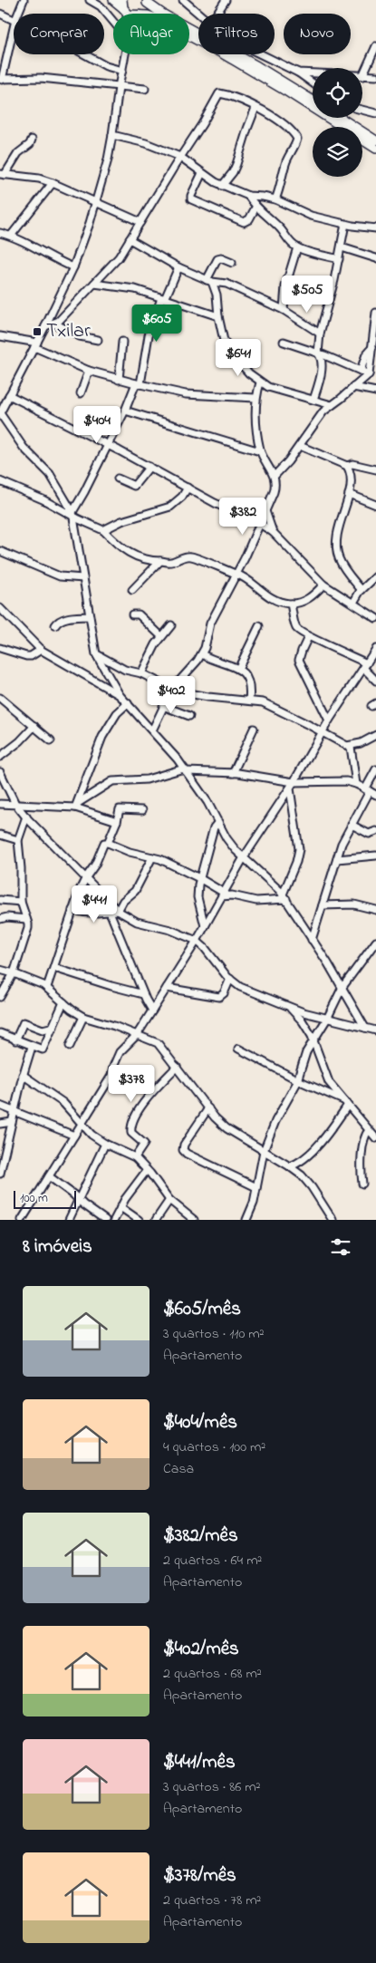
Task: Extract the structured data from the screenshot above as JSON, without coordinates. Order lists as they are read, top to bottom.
{
  "places": {
    "transit": ["Txilar"]
  },
  "scale_bar": "100 m",
  "page": {
    "chip": [
      "Comprar",
      "Alugar",
      "Filtros",
      "Novo"
    ],
    "price": [
      "$505",
      "$605",
      "$641",
      "$404",
      "$382",
      "$402",
      "$441",
      "$378"
    ],
    "scale": "100 m",
    "heading": "8 imóveis",
    "list": [
      {
        "name": "$605/mês",
        "note": "3 quartos · 110 m² · Apartamento"
      },
      {
        "name": "$404/mês",
        "note": "4 quartos · 100 m² · Casa"
      },
      {
        "name": "$382/mês",
        "note": "2 quartos · 64 m² · Apartamento"
      },
      {
        "name": "$402/mês",
        "note": "2 quartos · 68 m² · Apartamento"
      },
      {
        "name": "$441/mês",
        "note": "3 quartos · 86 m² · Apartamento"
      },
      {
        "name": "$378/mês",
        "note": "2 quartos · 78 m² · Apartamento"
      }
    ]
  }
}
